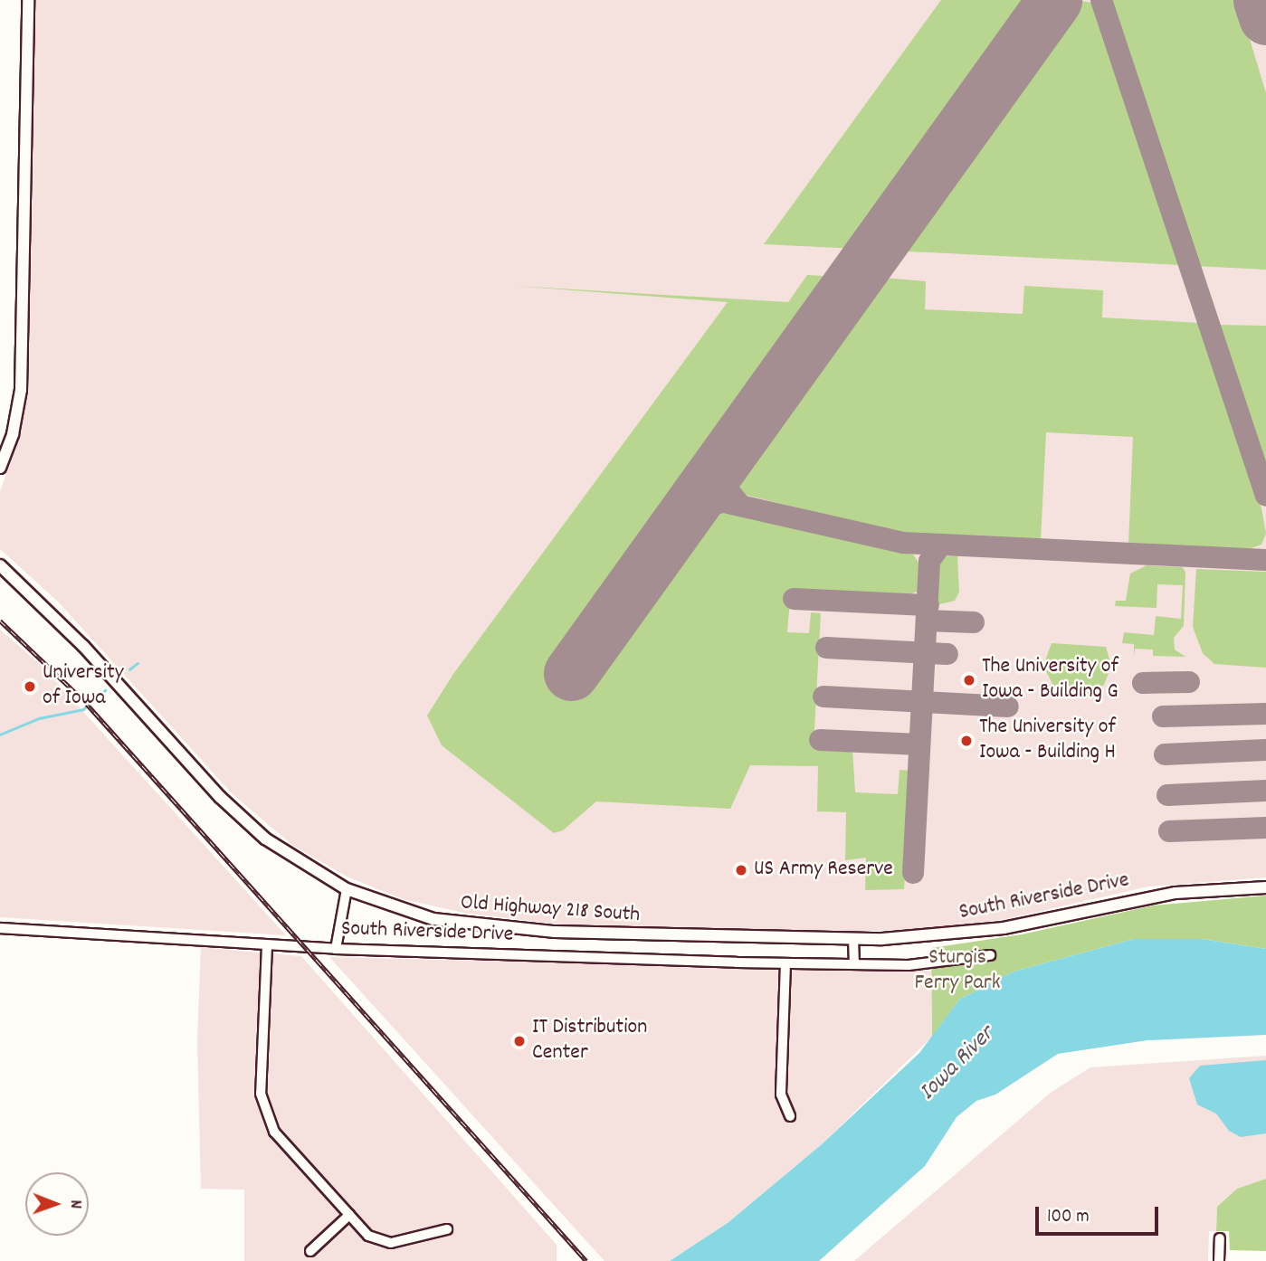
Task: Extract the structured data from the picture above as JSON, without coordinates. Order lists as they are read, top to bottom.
{
  "streets": {
    "main road": ["South Riverside Drive", "Old Highway 218 South"]
  },
  "crossings": [
    ["South Riverside Drive", "Old Highway 218 South"]
  ],
  "water": ["Iowa River"],
  "parks": ["Sturgis Ferry Park"],
  "places": [
    "The University of Iowa - Building G",
    "University of Iowa",
    "The University of Iowa - Building H",
    "US Army Reserve",
    "IT Distribution Center"
  ],
  "scale_bar": "100 m",
  "north": "right"
}
